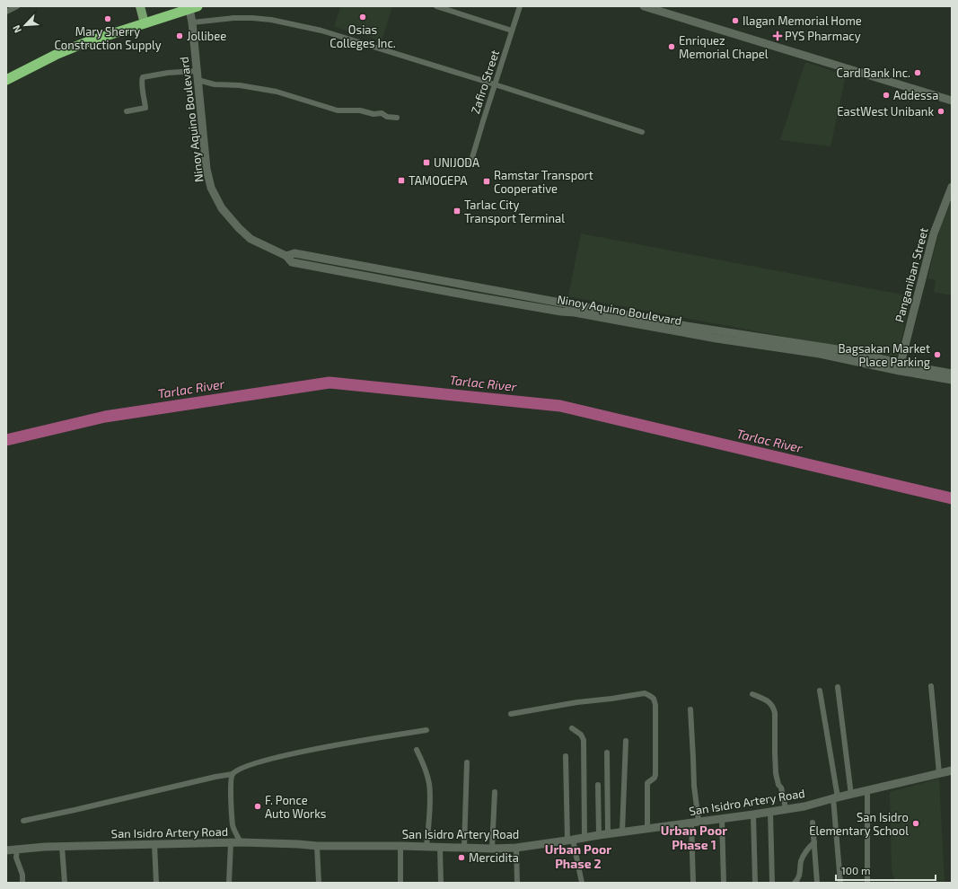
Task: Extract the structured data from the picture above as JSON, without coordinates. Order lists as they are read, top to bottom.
{
  "streets": {
    "main road": ["Ninoy Aquino Boulevard", "Panganiban Street", "San Isidro Artery Road"],
    "street": ["Zafiro Street"]
  },
  "crossings": [
    ["Ninoy Aquino Boulevard", "Panganiban Street"]
  ],
  "districts": ["Urban Poor Phase 1", "Urban Poor Phase 2"],
  "water": ["Tarlac River"],
  "places": {
    "other": [
      "Osias Colleges Inc.",
      "Mary Sherry Construction Supply",
      "Ilagan Memorial Home",
      "Jollibee",
      "Enriquez Memorial Chapel",
      "Card Bank Inc.",
      "Addessa",
      "EastWest Unibank",
      "Bagsakan Market Place Parking",
      "F. Ponce Auto Works",
      "San Isidro Elementary School",
      "Mercidita"
    ],
    "health": ["PYS Pharmacy"],
    "transit": [
      "UNIJODA",
      "TAMOGEPA",
      "Ramstar Transport Cooperative",
      "Tarlac City Transport Terminal"
    ]
  },
  "scale_bar": "100 m",
  "north": "bottom left"
}
